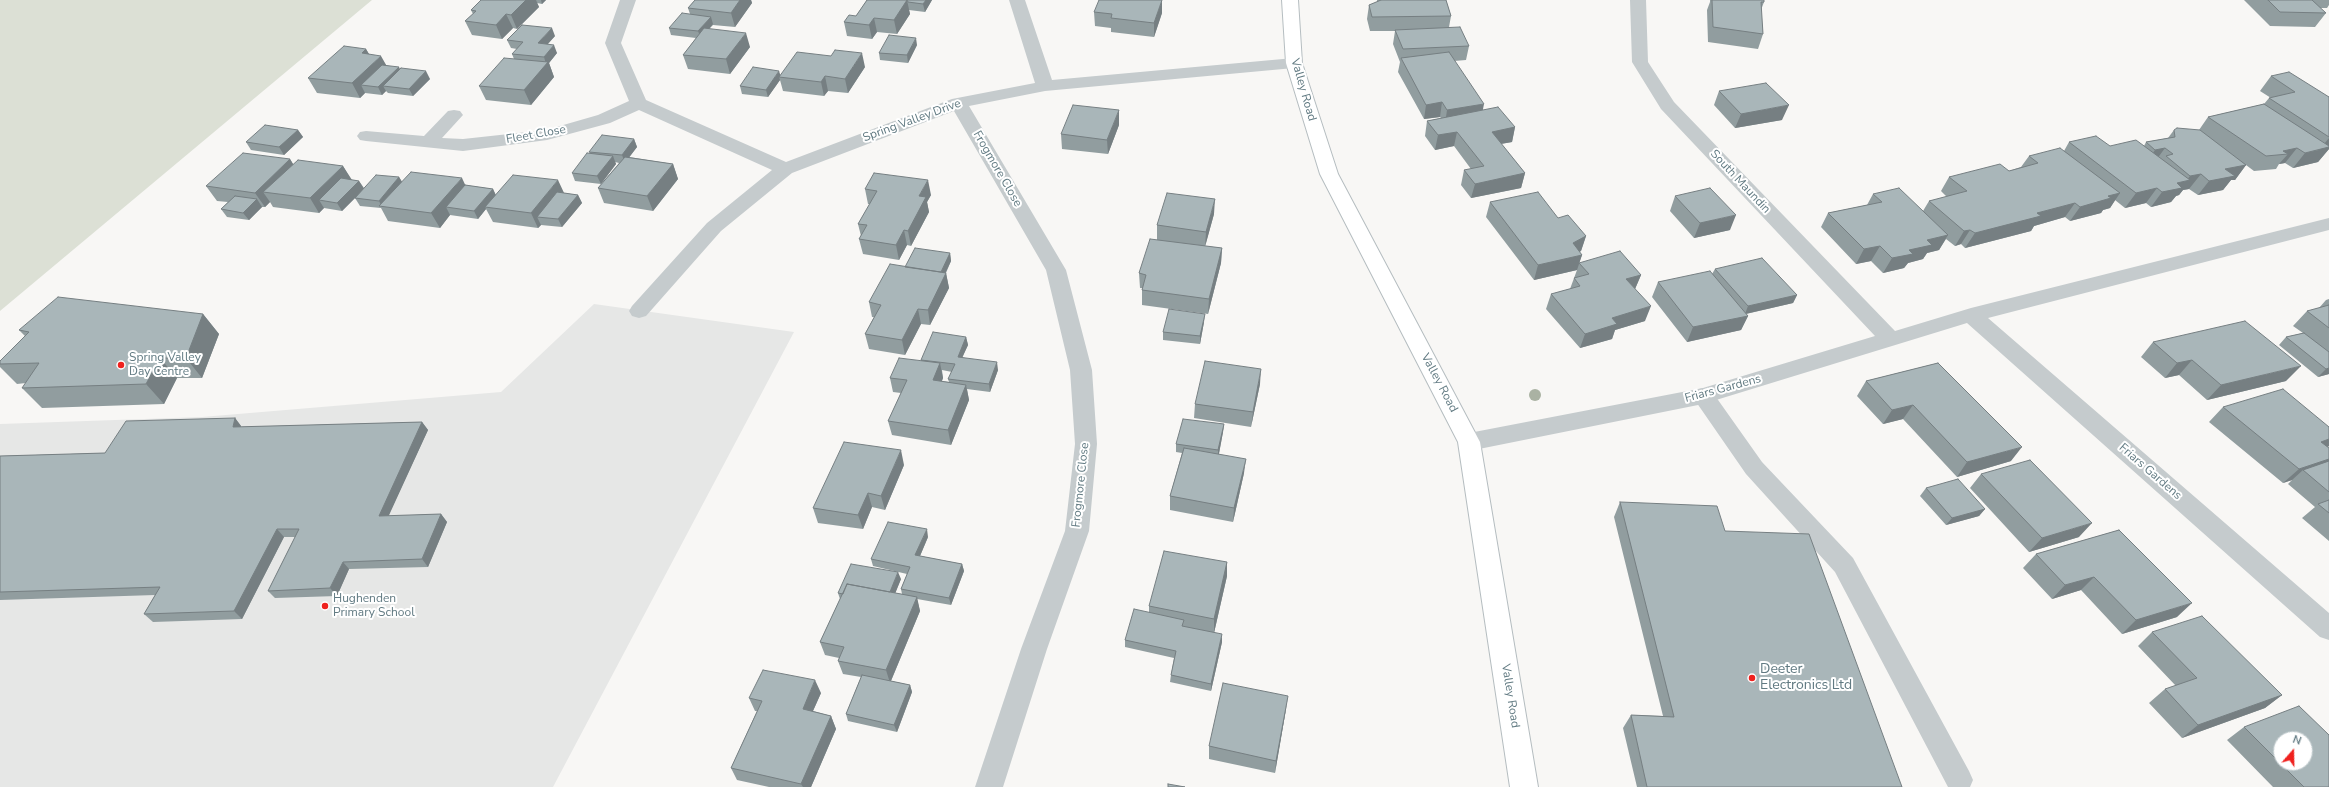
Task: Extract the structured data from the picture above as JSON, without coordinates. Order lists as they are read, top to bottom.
{
  "streets": {
    "street": [
      "Valley Road",
      "Spring Valley Drive",
      "Fleet Close",
      "Frogmore Close",
      "South Maundin",
      "Friars Gardens"
    ]
  },
  "crossings": [
    ["Valley Road", "Spring Valley Drive"],
    ["Valley Road", "Friars Gardens"],
    ["Spring Valley Drive", "Frogmore Close"],
    ["South Maundin", "Friars Gardens"]
  ],
  "places": ["Spring Valley Day Centre", "Hughenden Primary School", "Deeter Electronics Ltd"],
  "north": "top"
}
